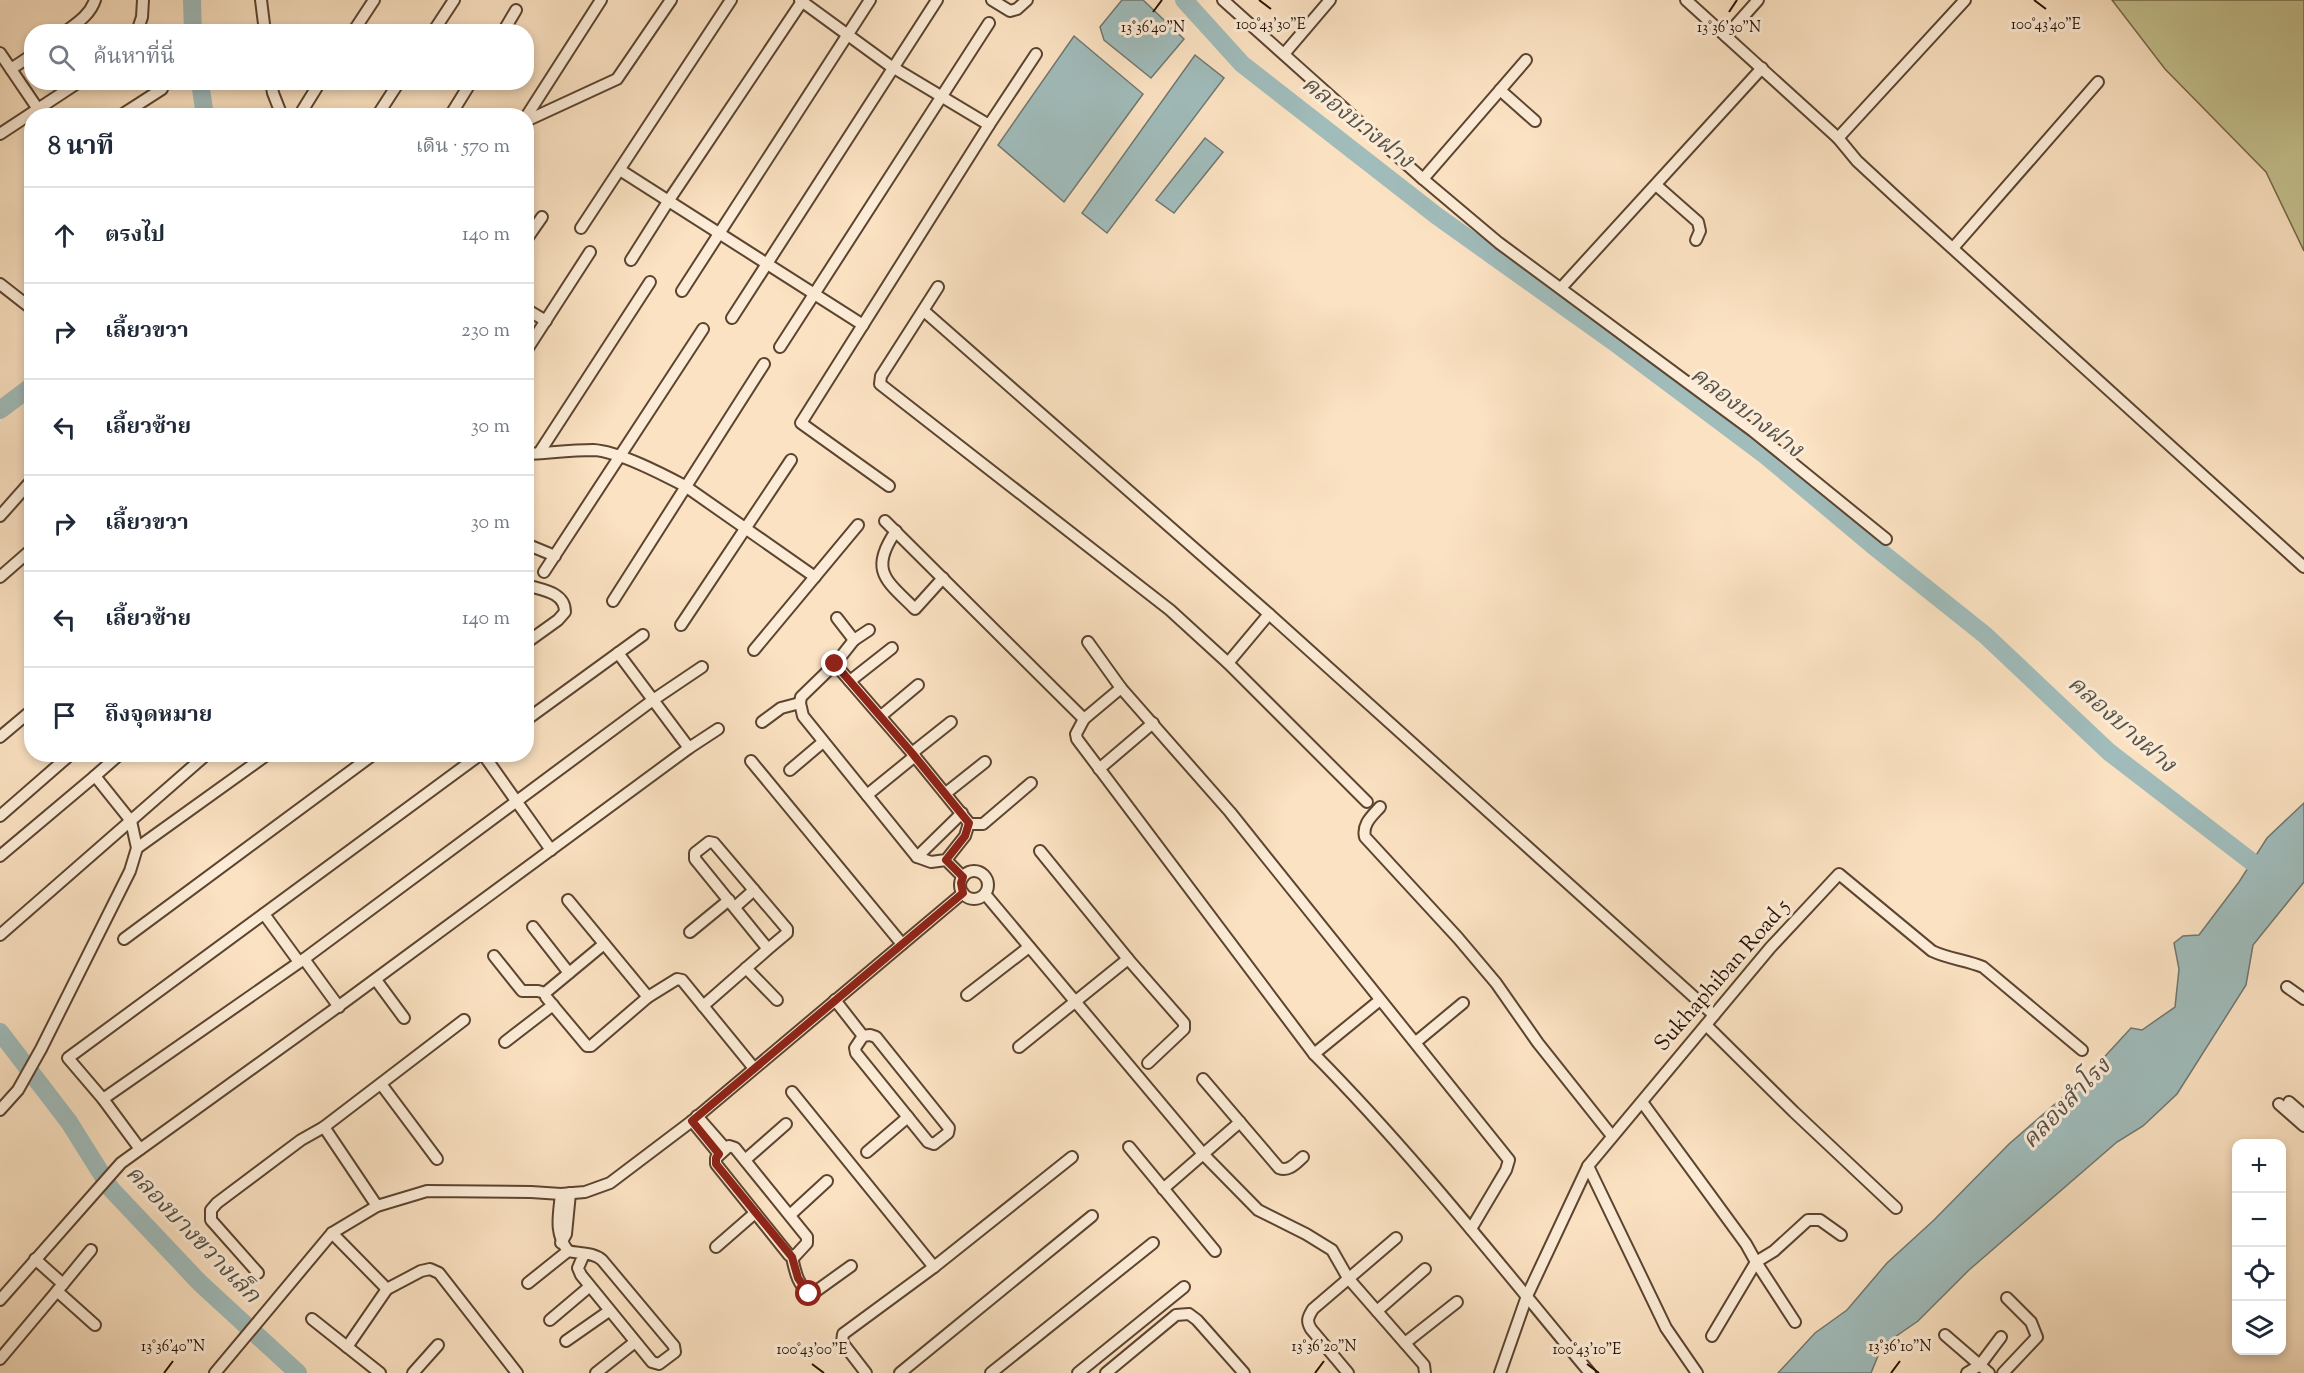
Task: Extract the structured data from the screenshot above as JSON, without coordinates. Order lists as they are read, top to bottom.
{
  "streets": {
    "street": ["Sukhaphiban Road 5"]
  },
  "water": ["คลองบางฝาง", "คลองสำโรง", "คลองบางขวางเล็ก"],
  "page": {
    "search": "ค้นหาที่นี่",
    "heading": ["8 นาที", "เดิน · 570 m"],
    "list": [
      ["ตรงไป", "140 m"],
      ["เลี้ยวขวา", "230 m"],
      ["เลี้ยวซ้าย", "30 m"],
      ["เลี้ยวขวา", "30 m"],
      ["เลี้ยวซ้าย", "140 m"],
      "ถึงจุดหมาย"
    ],
    "map_buttons": ["+", "−"]
  },
  "coordinates": [
    "100°43'30\"E",
    "100°43'40\"E",
    "13°36'40\"N",
    "13°36'30\"N",
    "13°36'20\"N",
    "13°36'10\"N",
    "100°43'00\"E",
    "100°43'10\"E"
  ]
}
